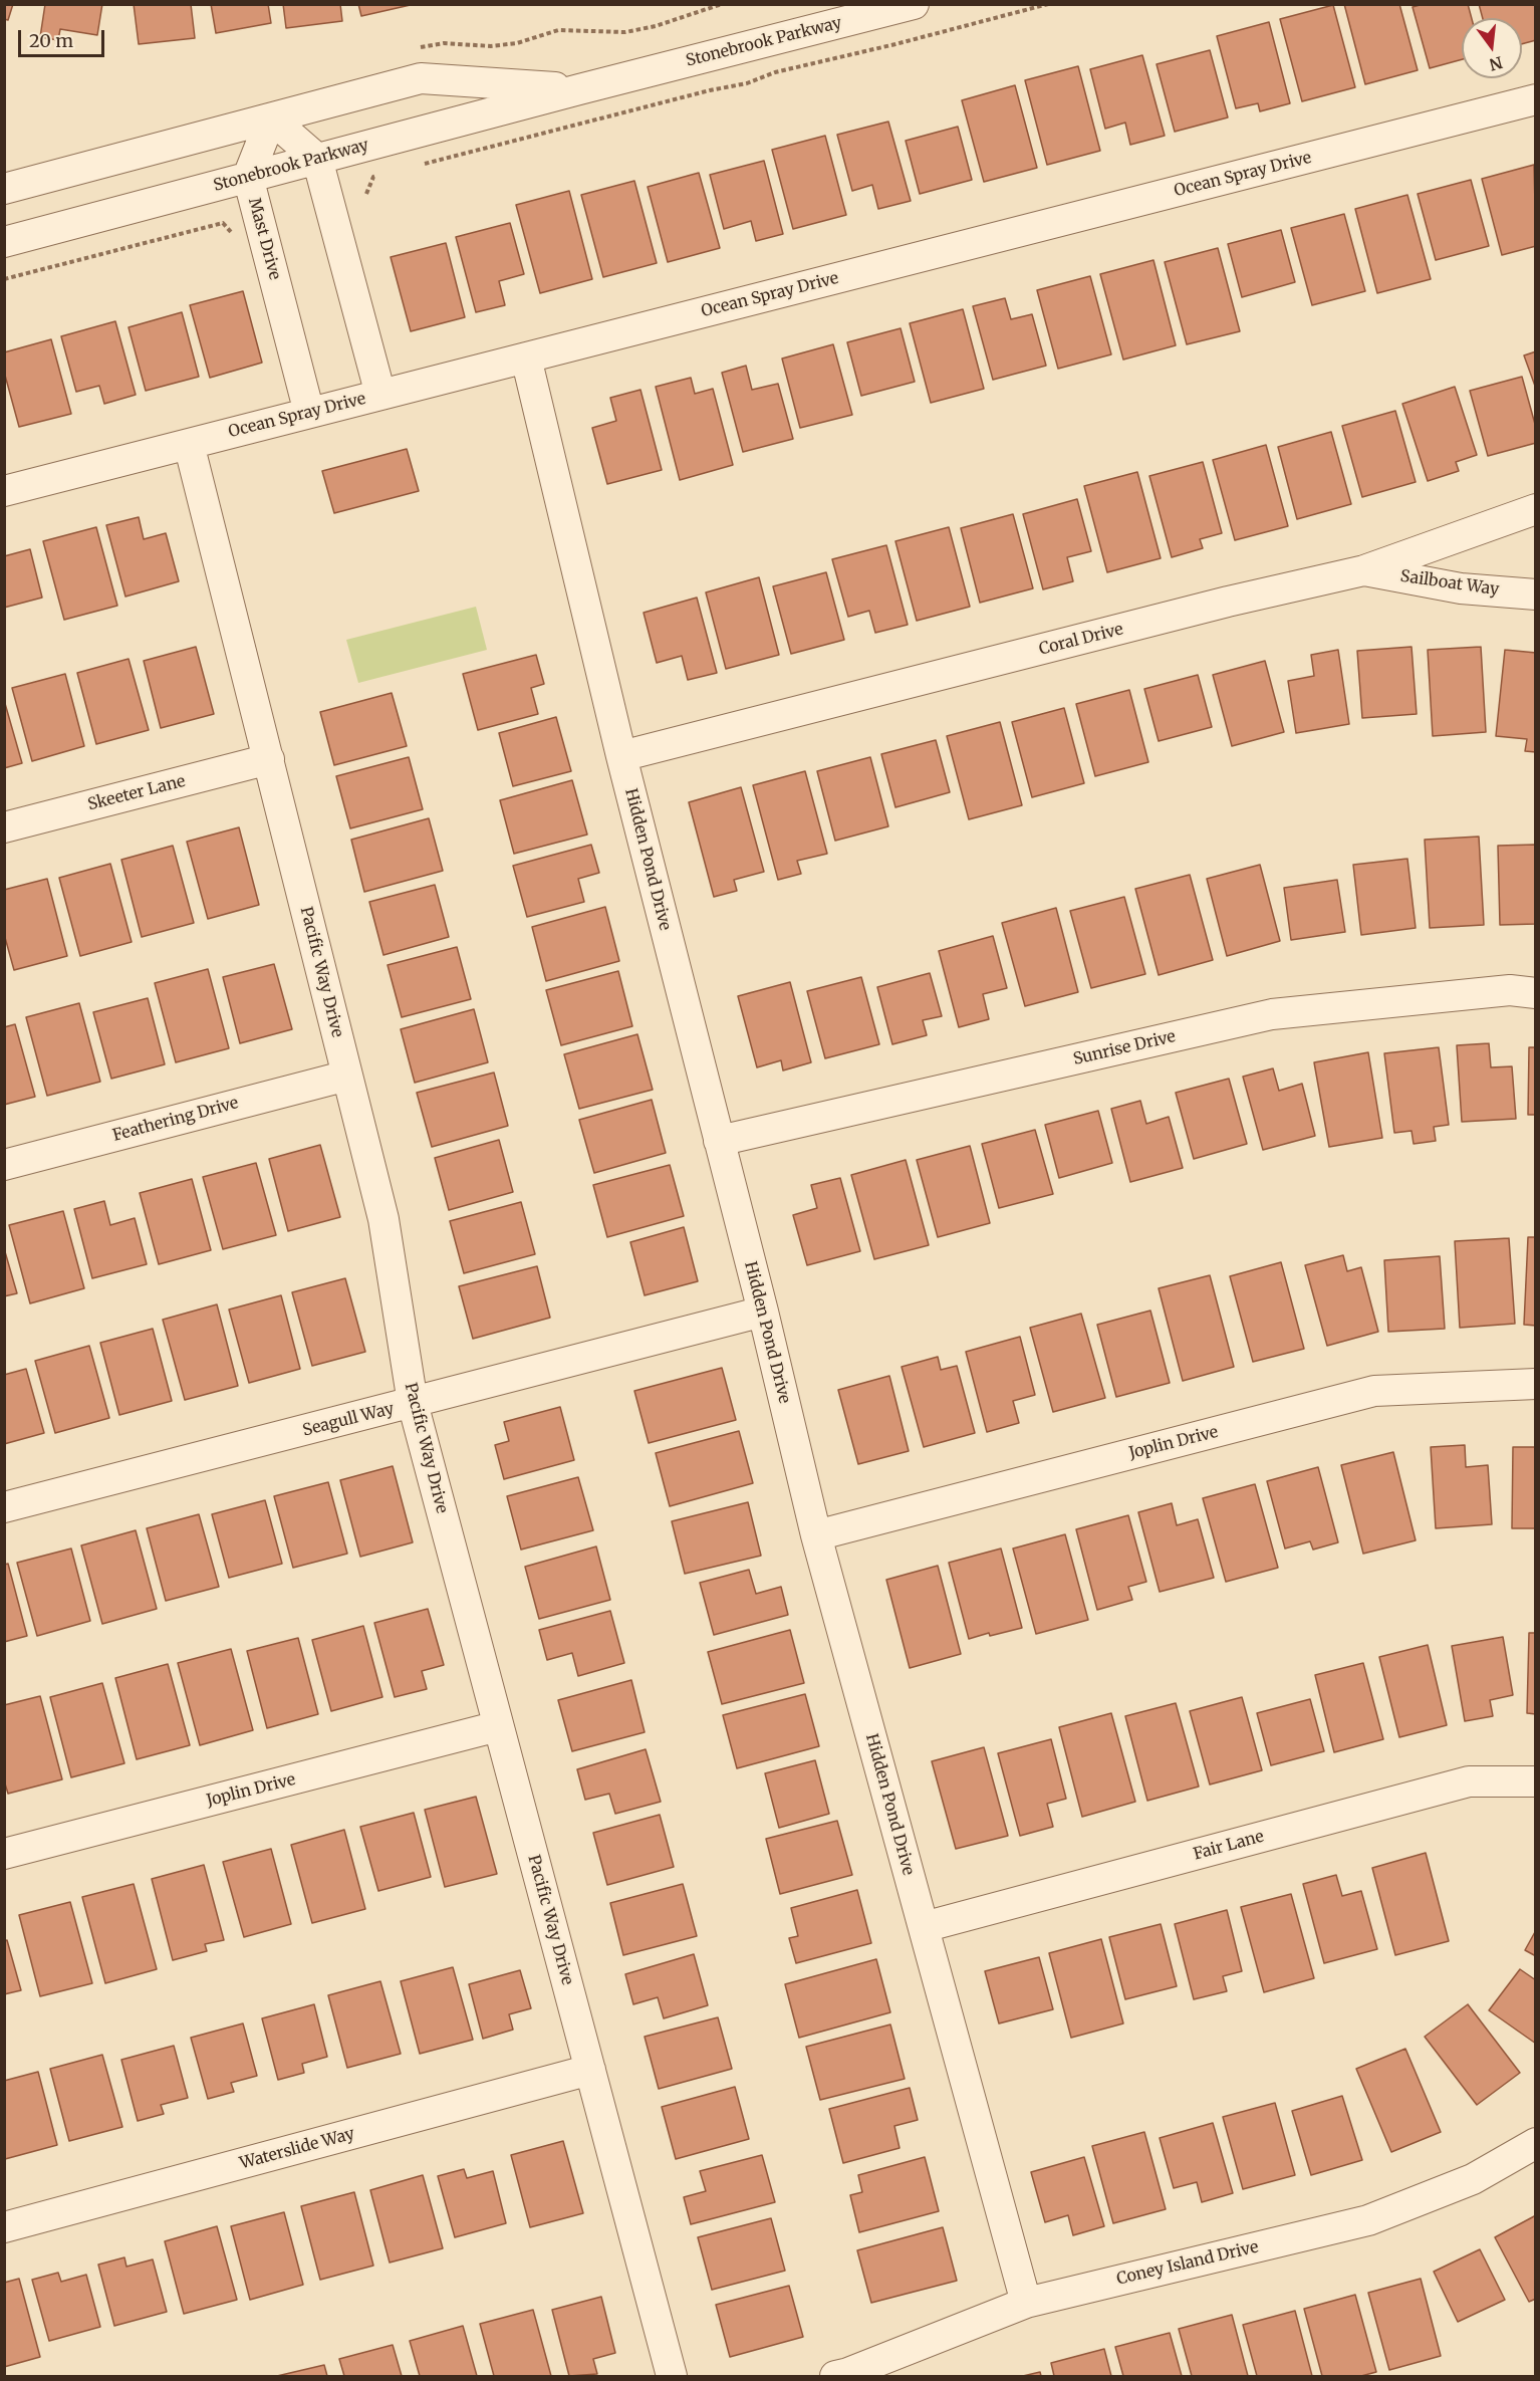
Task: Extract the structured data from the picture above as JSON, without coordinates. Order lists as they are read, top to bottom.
{
  "streets": {
    "street": [
      "Stonebrook Parkway",
      "Ocean Spray Drive",
      "Mast Drive",
      "Sailboat Way",
      "Coral Drive",
      "Skeeter Lane",
      "Hidden Pond Drive",
      "Pacific Way Drive",
      "Sunrise Drive",
      "Feathering Drive",
      "Seagull Way",
      "Joplin Drive",
      "Fair Lane",
      "Waterslide Way",
      "Coney Island Drive"
    ]
  },
  "crossings": [
    ["Stonebrook Parkway", "Mast Drive"],
    ["Ocean Spray Drive", "Mast Drive"],
    ["Ocean Spray Drive", "Hidden Pond Drive"],
    ["Ocean Spray Drive", "Pacific Way Drive"],
    ["Sailboat Way", "Coral Drive"],
    ["Coral Drive", "Hidden Pond Drive"],
    ["Skeeter Lane", "Pacific Way Drive"],
    ["Hidden Pond Drive", "Sunrise Drive"],
    ["Hidden Pond Drive", "Seagull Way"],
    ["Hidden Pond Drive", "Joplin Drive"],
    ["Hidden Pond Drive", "Fair Lane"],
    ["Hidden Pond Drive", "Coney Island Drive"],
    ["Pacific Way Drive", "Feathering Drive"],
    ["Pacific Way Drive", "Seagull Way"],
    ["Pacific Way Drive", "Joplin Drive"],
    ["Pacific Way Drive", "Waterslide Way"]
  ],
  "scale_bar": "20 m",
  "north": "bottom"
}
